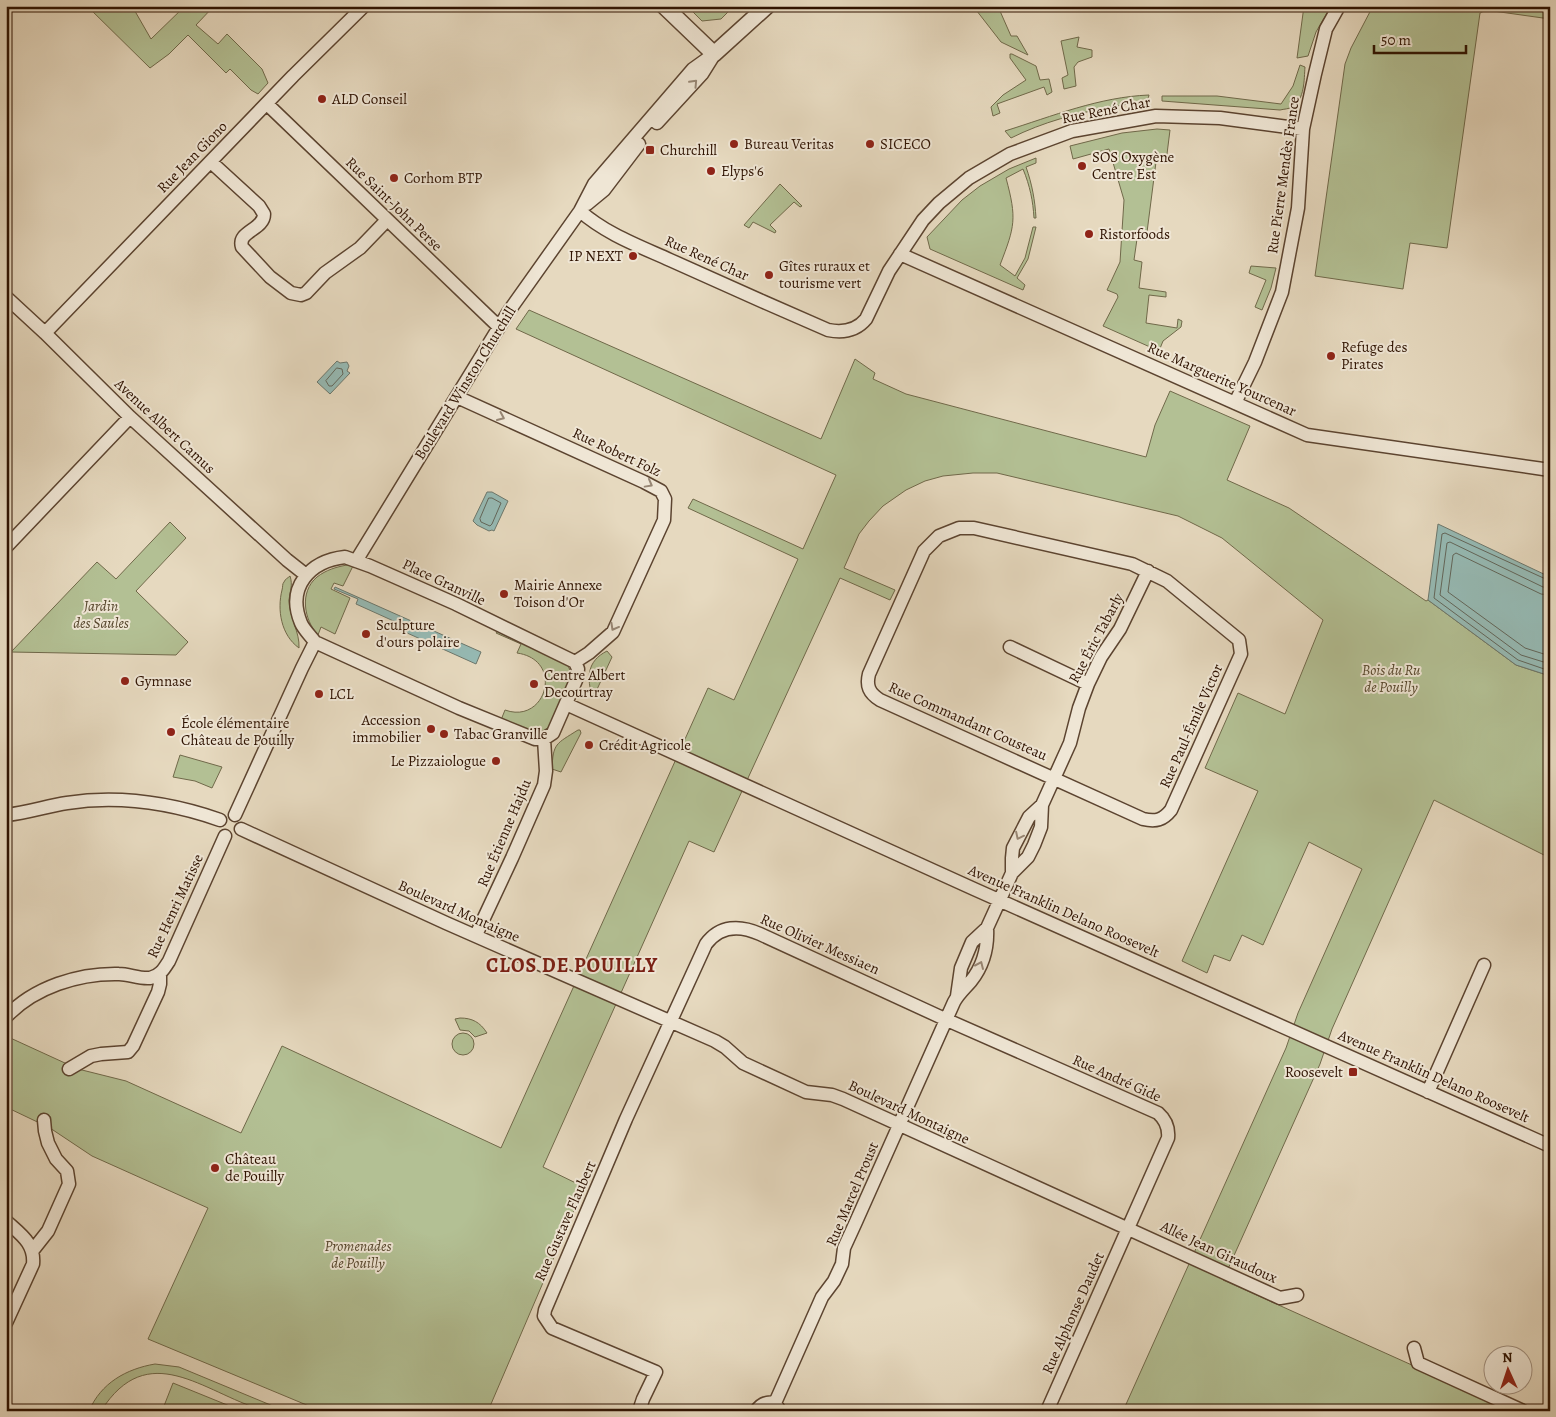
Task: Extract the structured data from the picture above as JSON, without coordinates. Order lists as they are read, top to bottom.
{
  "streets": {
    "street": [
      "Rue René Char",
      "Rue Jean Giono",
      "Rue Pierre Mendès France",
      "Rue Saint-John Perse",
      "Rue Marguerite Yourcenar",
      "Boulevard Winston Churchill",
      "Avenue Albert Camus",
      "Rue Robert Folz",
      "Place Granville",
      "Rue Éric Tabarly",
      "Rue Commandant Cousteau",
      "Rue Paul-Émile Victor",
      "Rue Étienne Hajdu",
      "Rue Henri Matisse",
      "Boulevard Montaigne",
      "Avenue Franklin Delano Roosevelt",
      "Rue Olivier Messiaen",
      "Rue André Gide",
      "Rue Marcel Proust",
      "Rue Gustave Flaubert",
      "Allée Jean Giraudoux",
      "Rue Alphonse Daudet"
    ]
  },
  "crossings": [
    ["Rue René Char", "Rue Pierre Mendès France"],
    ["Rue René Char", "Rue Marguerite Yourcenar"],
    ["Rue René Char", "Boulevard Winston Churchill"],
    ["Rue Jean Giono", "Rue Saint-John Perse"],
    ["Rue Jean Giono", "Avenue Albert Camus"],
    ["Rue Pierre Mendès France", "Rue Marguerite Yourcenar"],
    ["Rue Saint-John Perse", "Boulevard Winston Churchill"],
    ["Boulevard Winston Churchill", "Rue Robert Folz"],
    ["Boulevard Winston Churchill", "Place Granville"],
    ["Avenue Albert Camus", "Place Granville"],
    ["Rue Robert Folz", "Place Granville"],
    ["Rue Éric Tabarly", "Rue Commandant Cousteau"],
    ["Rue Éric Tabarly", "Rue Paul-Émile Victor"],
    ["Rue Éric Tabarly", "Avenue Franklin Delano Roosevelt"],
    ["Rue Éric Tabarly", "Rue Marcel Proust"],
    ["Rue Commandant Cousteau", "Rue Paul-Émile Victor"],
    ["Rue Étienne Hajdu", "Boulevard Montaigne"],
    ["Rue Henri Matisse", "Boulevard Montaigne"],
    ["Boulevard Montaigne", "Rue Olivier Messiaen"],
    ["Boulevard Montaigne", "Rue André Gide"],
    ["Boulevard Montaigne", "Rue Marcel Proust"],
    ["Boulevard Montaigne", "Rue Gustave Flaubert"],
    ["Boulevard Montaigne", "Allée Jean Giraudoux"],
    ["Boulevard Montaigne", "Rue Alphonse Daudet"],
    ["Avenue Franklin Delano Roosevelt", "Rue Marcel Proust"],
    ["Rue Olivier Messiaen", "Rue André Gide"],
    ["Rue Olivier Messiaen", "Rue Marcel Proust"],
    ["Rue Olivier Messiaen", "Rue Gustave Flaubert"],
    ["Rue André Gide", "Rue Marcel Proust"],
    ["Rue André Gide", "Allée Jean Giraudoux"],
    ["Rue André Gide", "Rue Alphonse Daudet"],
    ["Allée Jean Giraudoux", "Rue Alphonse Daudet"]
  ],
  "districts": ["CLOS DE POUILLY"],
  "parks": ["Jardin des Saules", "Bois du Ru de Pouilly", "Promenades de Pouilly"],
  "places": {
    "other": [
      "ALD Conseil",
      "Bureau Veritas",
      "SICECO",
      "SOS Oxygène Centre Est",
      "Elyps'6",
      "Corhom BTP",
      "Ristorfoods",
      "IP NEXT",
      "Gîtes ruraux et tourisme vert",
      "Refuge des Pirates",
      "Mairie Annexe Toison d'Or",
      "Sculpture d'ours polaire",
      "Gymnase",
      "Centre Albert Decourtray",
      "LCL",
      "Accession immobilier",
      "École élémentaire Château de Pouilly",
      "Tabac Granville",
      "Crédit Agricole",
      "Le Pizzaiologue",
      "Château de Pouilly"
    ],
    "transit": ["Churchill", "Roosevelt"]
  },
  "scale_bar": "50 m",
  "north": "top"
}
